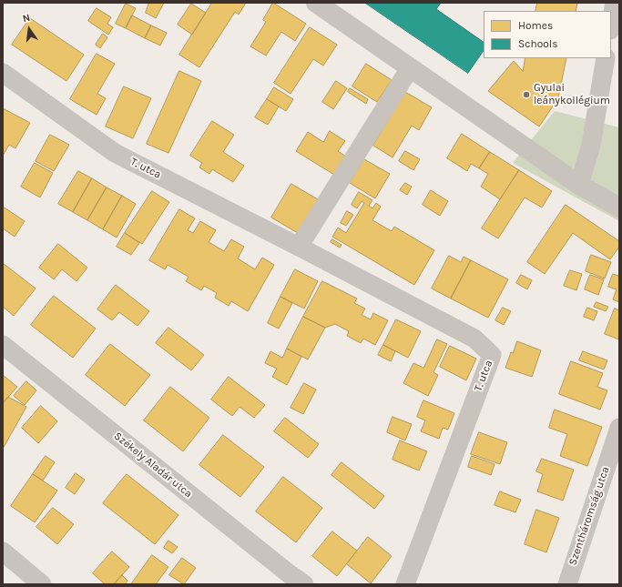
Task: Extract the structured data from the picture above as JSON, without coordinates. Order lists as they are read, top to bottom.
{
  "streets": {
    "street": ["T. utca", "Székely Aladár utca", "Szentháromság utca"]
  },
  "places": ["Gyulai leánykollégium"],
  "legend": ["Homes", "Schools"],
  "north": "top"
}
